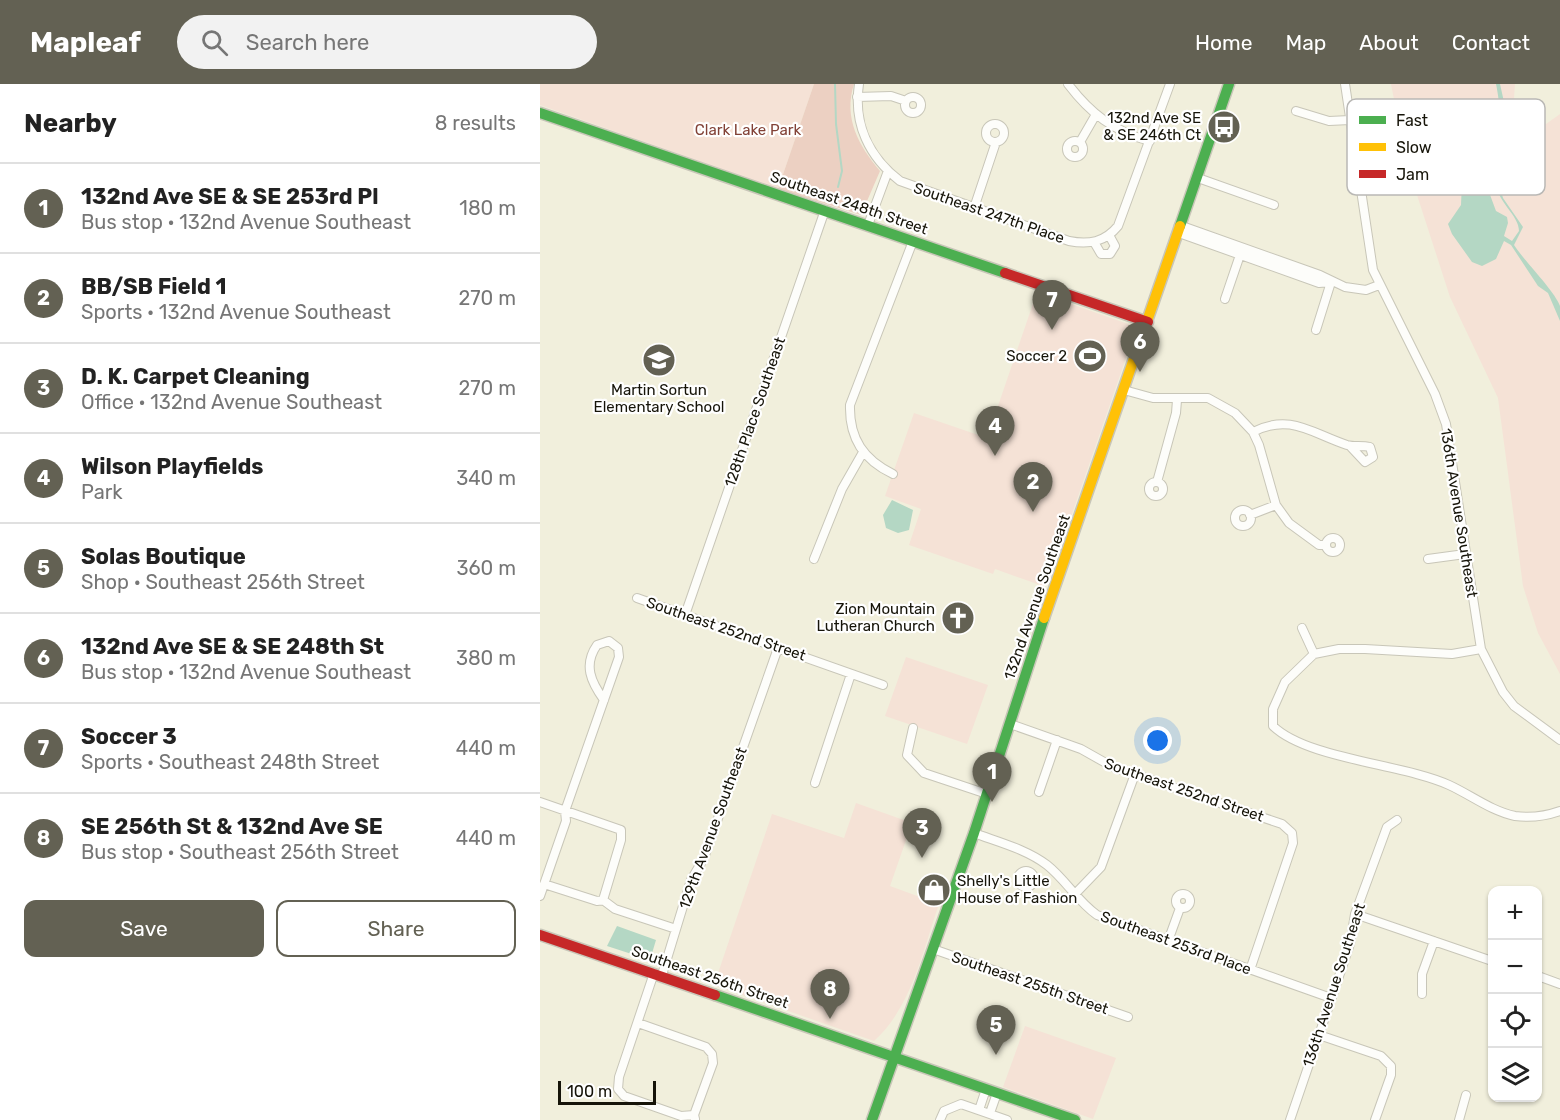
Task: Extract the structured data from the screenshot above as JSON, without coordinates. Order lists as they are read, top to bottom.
{
  "streets": {
    "main road": ["Southeast 248th Street", "132nd Avenue Southeast", "Southeast 256th Street"],
    "street": [
      "Southeast 247th Place",
      "128th Place Southeast",
      "136th Avenue Southeast",
      "Southeast 252nd Street",
      "129th Avenue Southeast",
      "Southeast 253rd Place",
      "Southeast 255th Street"
    ]
  },
  "crossings": [
    ["Southeast 248th Street", "128th Place Southeast"],
    ["Southeast 248th Street", "132nd Avenue Southeast"],
    ["128th Place Southeast", "Southeast 252nd Street"],
    ["136th Avenue Southeast", "Southeast 253rd Place"],
    ["132nd Avenue Southeast", "Southeast 252nd Street"],
    ["132nd Avenue Southeast", "Southeast 253rd Place"],
    ["132nd Avenue Southeast", "Southeast 256th Street"],
    ["132nd Avenue Southeast", "Southeast 255th Street"],
    ["Southeast 252nd Street", "129th Avenue Southeast"],
    ["Southeast 252nd Street", "Southeast 253rd Place"],
    ["129th Avenue Southeast", "Southeast 256th Street"]
  ],
  "parks": ["Clark Lake Park"],
  "places": {
    "bus stop": ["132nd Ave SE & SE 246th Ct"],
    "sports": ["Soccer 2"],
    "school or university": ["Martin Sortun Elementary School"],
    "church": ["Zion Mountain Lutheran Church"],
    "shop": ["Shelly's Little House of Fashion"]
  },
  "legend": ["Fast", "Slow", "Jam"],
  "scale_bar": "100 m",
  "page": {
    "header": "Mapleaf",
    "search": "Search here",
    "nav": [
      "Home",
      "Map",
      "About",
      "Contact"
    ],
    "heading": ["Nearby", "8 results"],
    "list": [
      {
        "mark": "1",
        "name": "132nd Ave SE & SE 253rd Pl",
        "note": "Bus stop · 132nd Avenue Southeast",
        "value": "180 m"
      },
      {
        "mark": "2",
        "name": "BB/SB Field 1",
        "note": "Sports · 132nd Avenue Southeast",
        "value": "270 m"
      },
      {
        "mark": "3",
        "name": "D. K. Carpet Cleaning",
        "note": "Office · 132nd Avenue Southeast",
        "value": "270 m"
      },
      {
        "mark": "4",
        "name": "Wilson Playfields",
        "note": "Park",
        "value": "340 m"
      },
      {
        "mark": "5",
        "name": "Solas Boutique",
        "note": "Shop · Southeast 256th Street",
        "value": "360 m"
      },
      {
        "mark": "6",
        "name": "132nd Ave SE & SE 248th St",
        "note": "Bus stop · 132nd Avenue Southeast",
        "value": "380 m"
      },
      {
        "mark": "7",
        "name": "Soccer 3",
        "note": "Sports · Southeast 248th Street",
        "value": "440 m"
      },
      {
        "mark": "8",
        "name": "SE 256th St & 132nd Ave SE",
        "note": "Bus stop · Southeast 256th Street",
        "value": "440 m"
      }
    ],
    "pins": [
      "7",
      "6",
      "4",
      "2",
      "1",
      "3",
      "8",
      "5"
    ],
    "buttons": ["Save", "Share"],
    "map_buttons": ["+", "−"],
    "scale": "100 m"
  }
}
